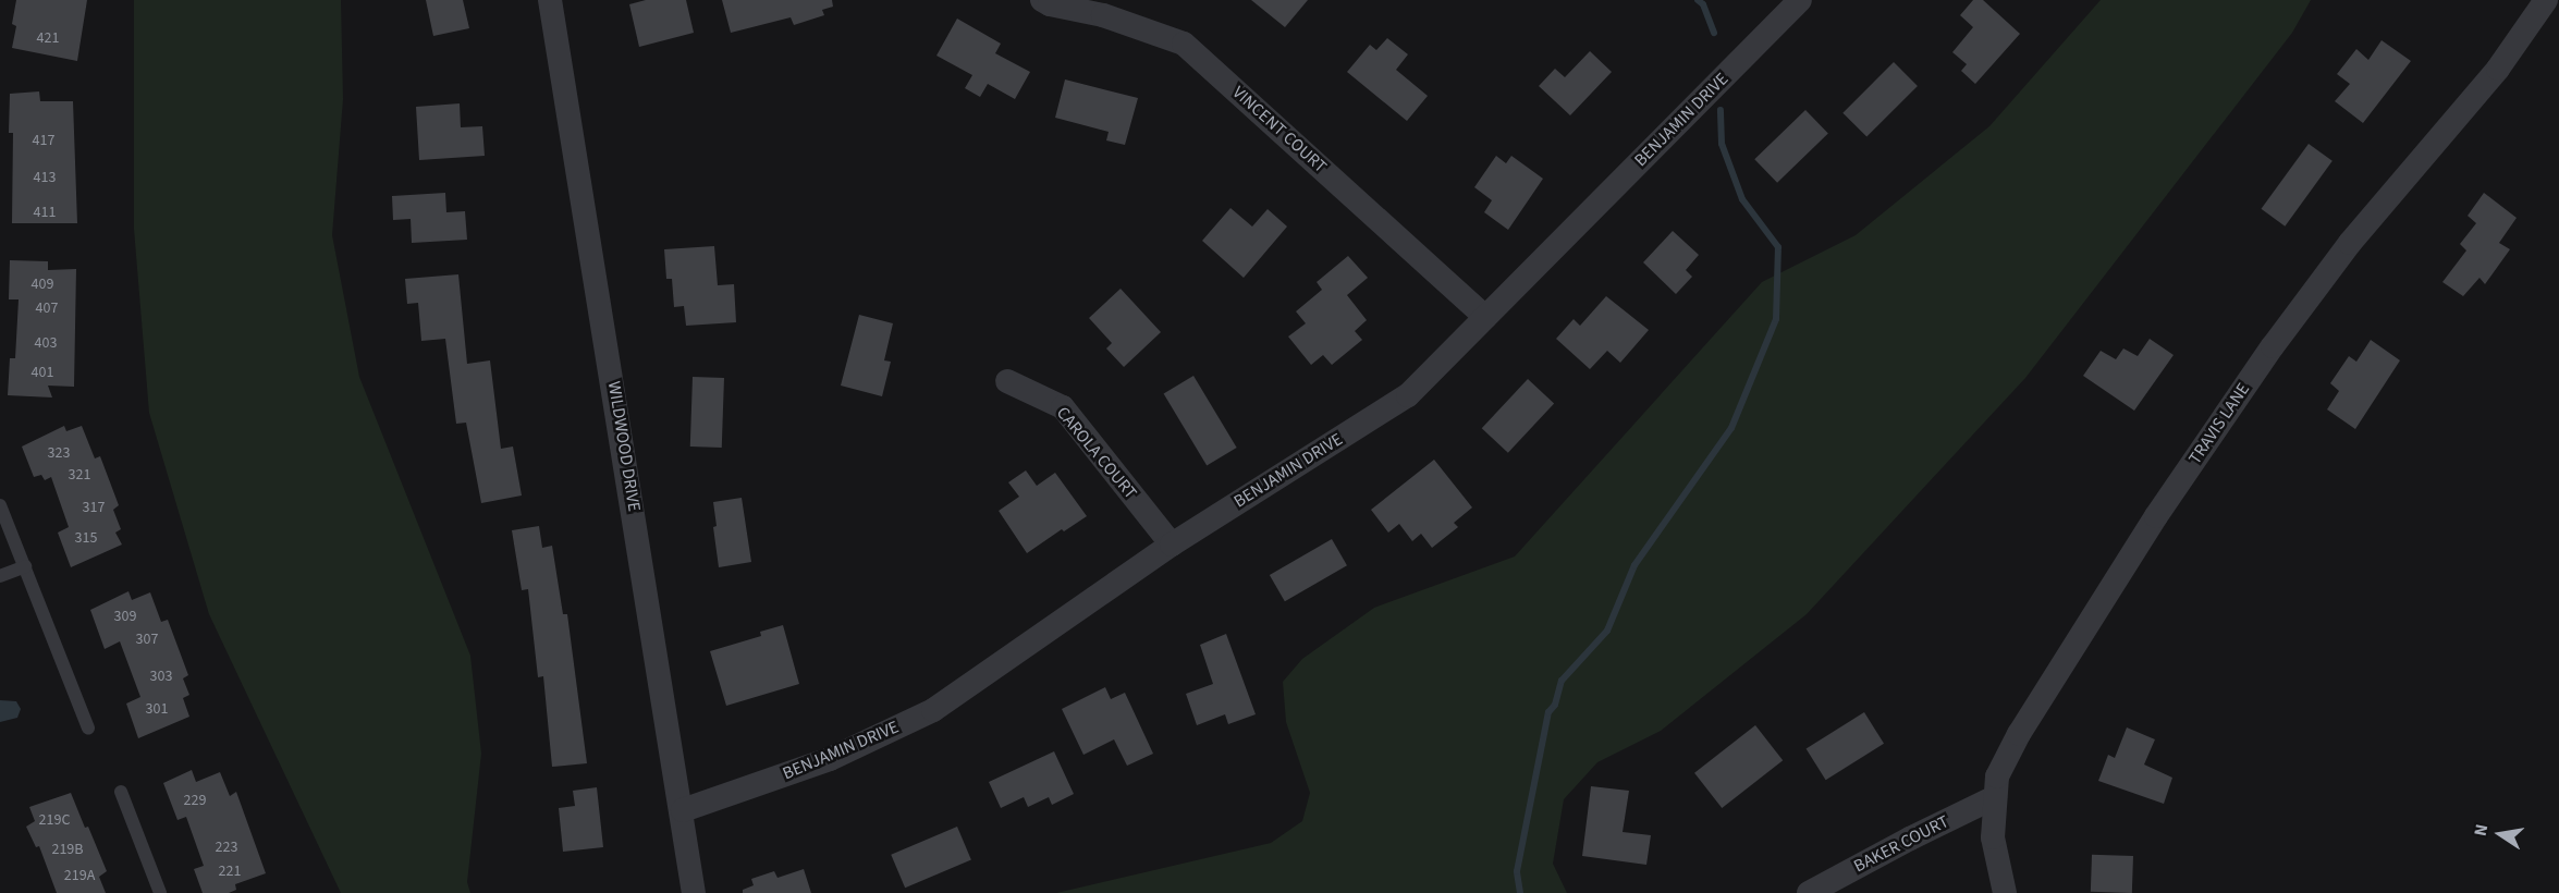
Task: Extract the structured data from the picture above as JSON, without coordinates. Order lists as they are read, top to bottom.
{
  "streets": {
    "street": [
      "BENJAMIN DRIVE",
      "VINCENT COURT",
      "TRAVIS LANE",
      "WILDWOOD DRIVE",
      "CAROLA COURT",
      "BAKER COURT"
    ]
  },
  "crossings": [
    ["BENJAMIN DRIVE", "VINCENT COURT"],
    ["BENJAMIN DRIVE", "WILDWOOD DRIVE"],
    ["BENJAMIN DRIVE", "CAROLA COURT"],
    ["TRAVIS LANE", "BAKER COURT"]
  ],
  "house_numbers": [
    "421",
    "417",
    "413",
    "411",
    "409",
    "407",
    "403",
    "401",
    "323",
    "321",
    "317",
    "315",
    "309",
    "307",
    "303",
    "301",
    "229",
    "219C",
    "223",
    "219B",
    "221",
    "219A"
  ],
  "north": "left"
}
